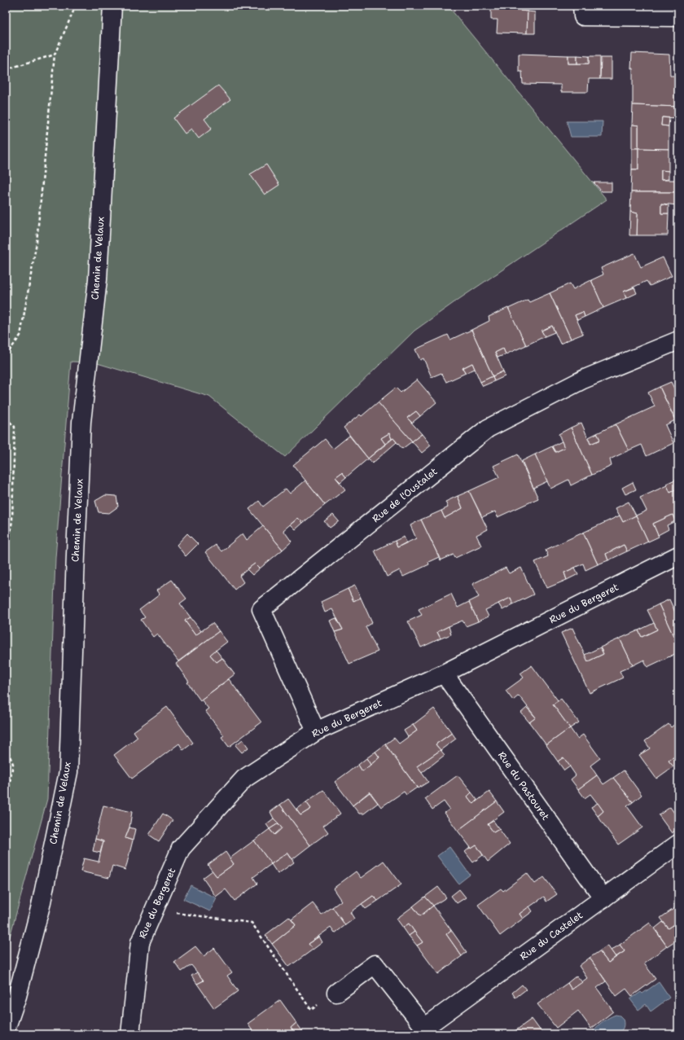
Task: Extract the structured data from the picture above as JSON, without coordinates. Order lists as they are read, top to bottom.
{
  "streets": {
    "street": [
      "Chemin de Velaux",
      "Rue de l'Oustalet",
      "Rue du Bergeret",
      "Rue du Pastouret",
      "Rue du Castelet"
    ]
  },
  "crossings": [
    ["Rue de l'Oustalet", "Rue du Bergeret"],
    ["Rue du Bergeret", "Rue du Pastouret"],
    ["Rue du Pastouret", "Rue du Castelet"]
  ]
}
